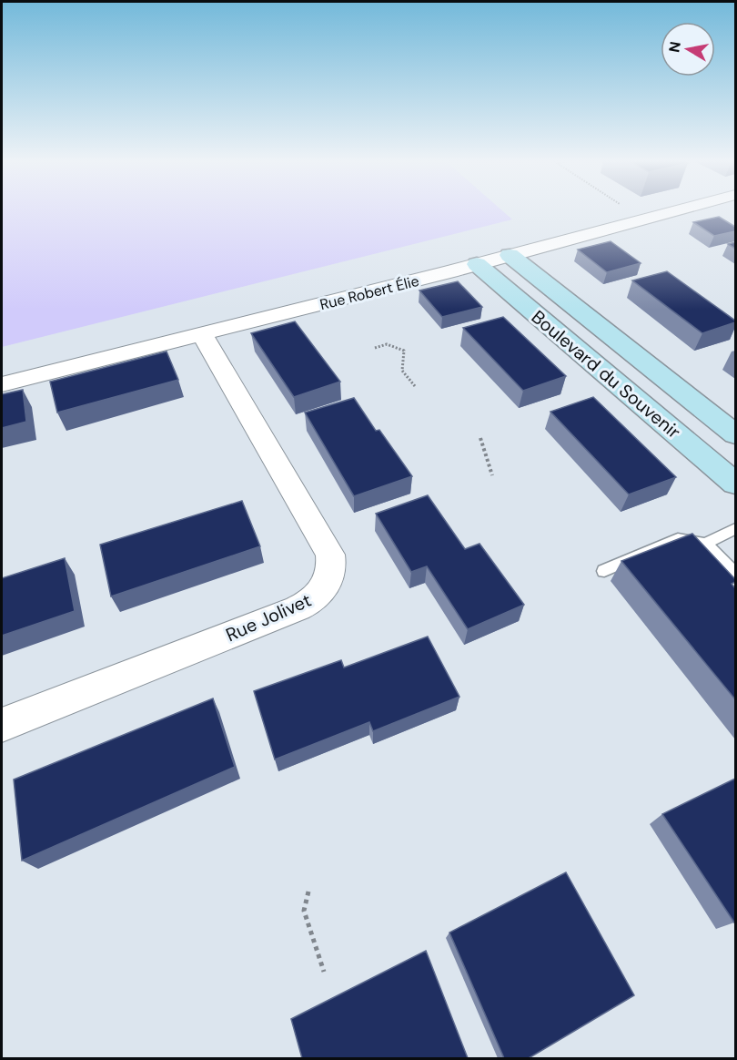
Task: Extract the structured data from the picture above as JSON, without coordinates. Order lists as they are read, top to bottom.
{
  "streets": {
    "street": ["Rue Robert Élie", "Boulevard du Souvenir", "Rue Jolivet"]
  },
  "crossings": [
    ["Rue Robert Élie", "Boulevard du Souvenir"],
    ["Rue Robert Élie", "Rue Jolivet"]
  ],
  "north": "left"
}
